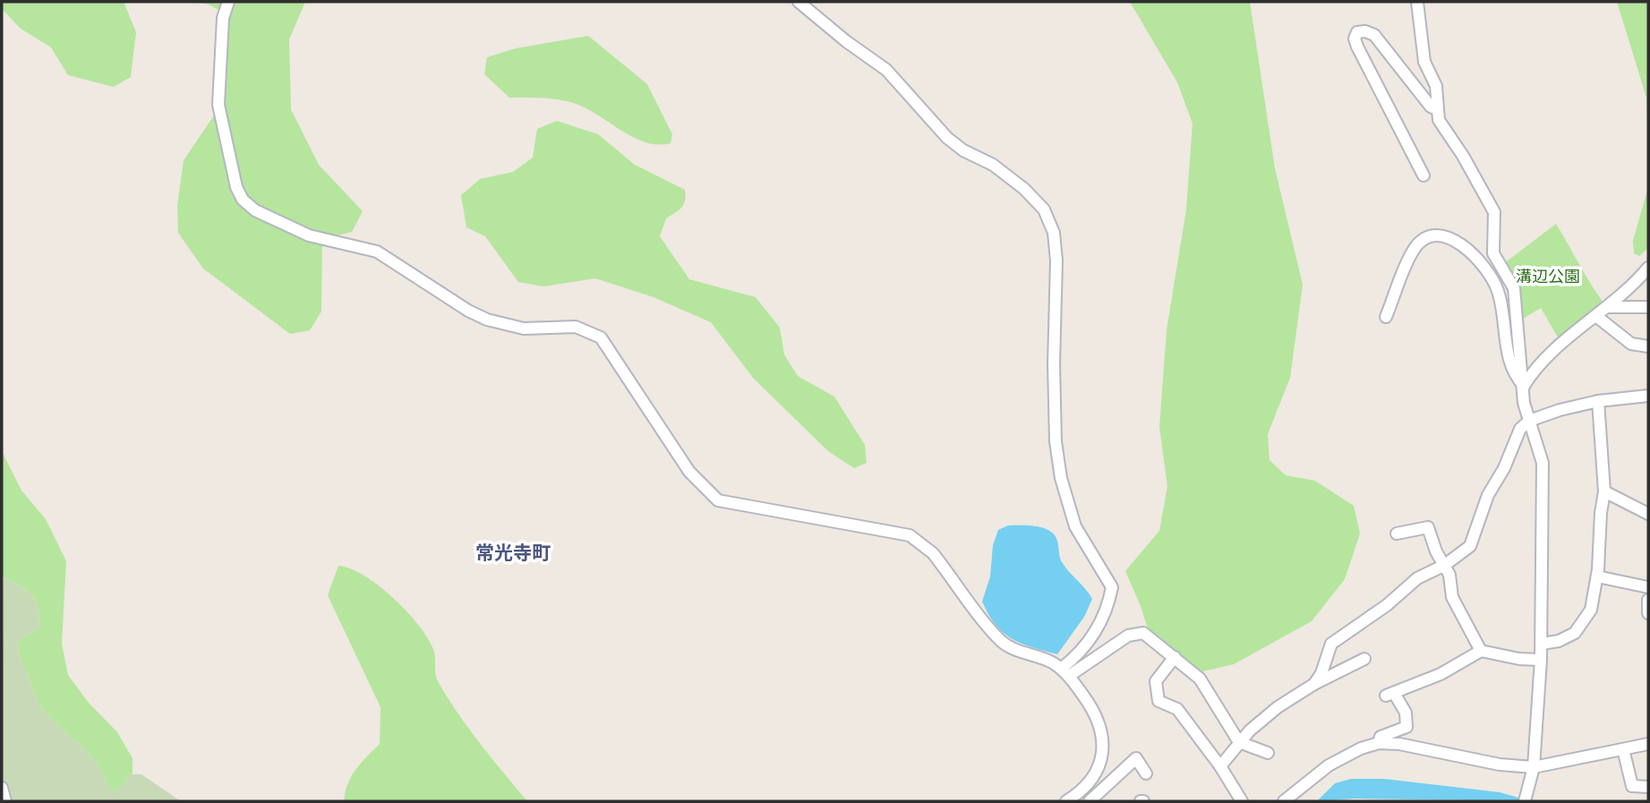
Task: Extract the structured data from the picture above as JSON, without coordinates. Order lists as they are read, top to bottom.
{
  "districts": ["常光寺町"],
  "parks": ["溝辺公園"]
}
